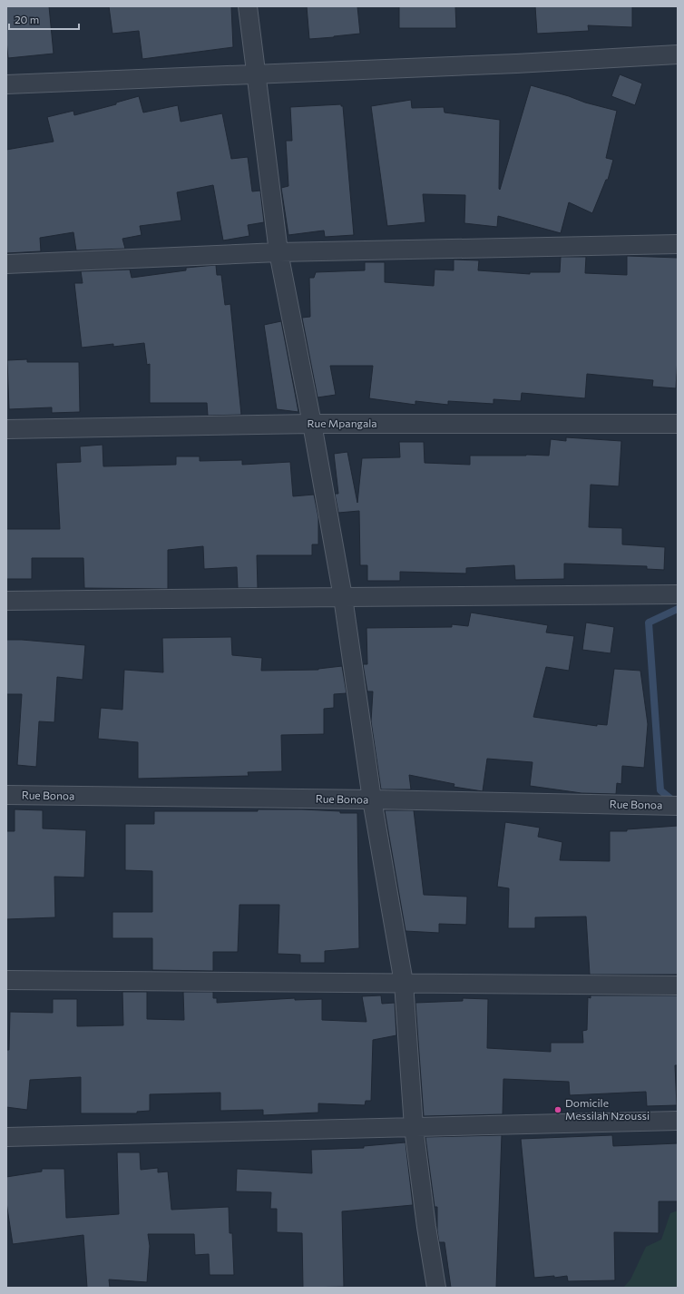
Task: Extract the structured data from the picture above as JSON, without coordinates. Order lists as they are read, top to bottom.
{
  "streets": {
    "street": ["Rue Mpangala", "Rue Bonoa"]
  },
  "places": ["Domicile Messilah Nzoussi"],
  "scale_bar": "20 m"
}
